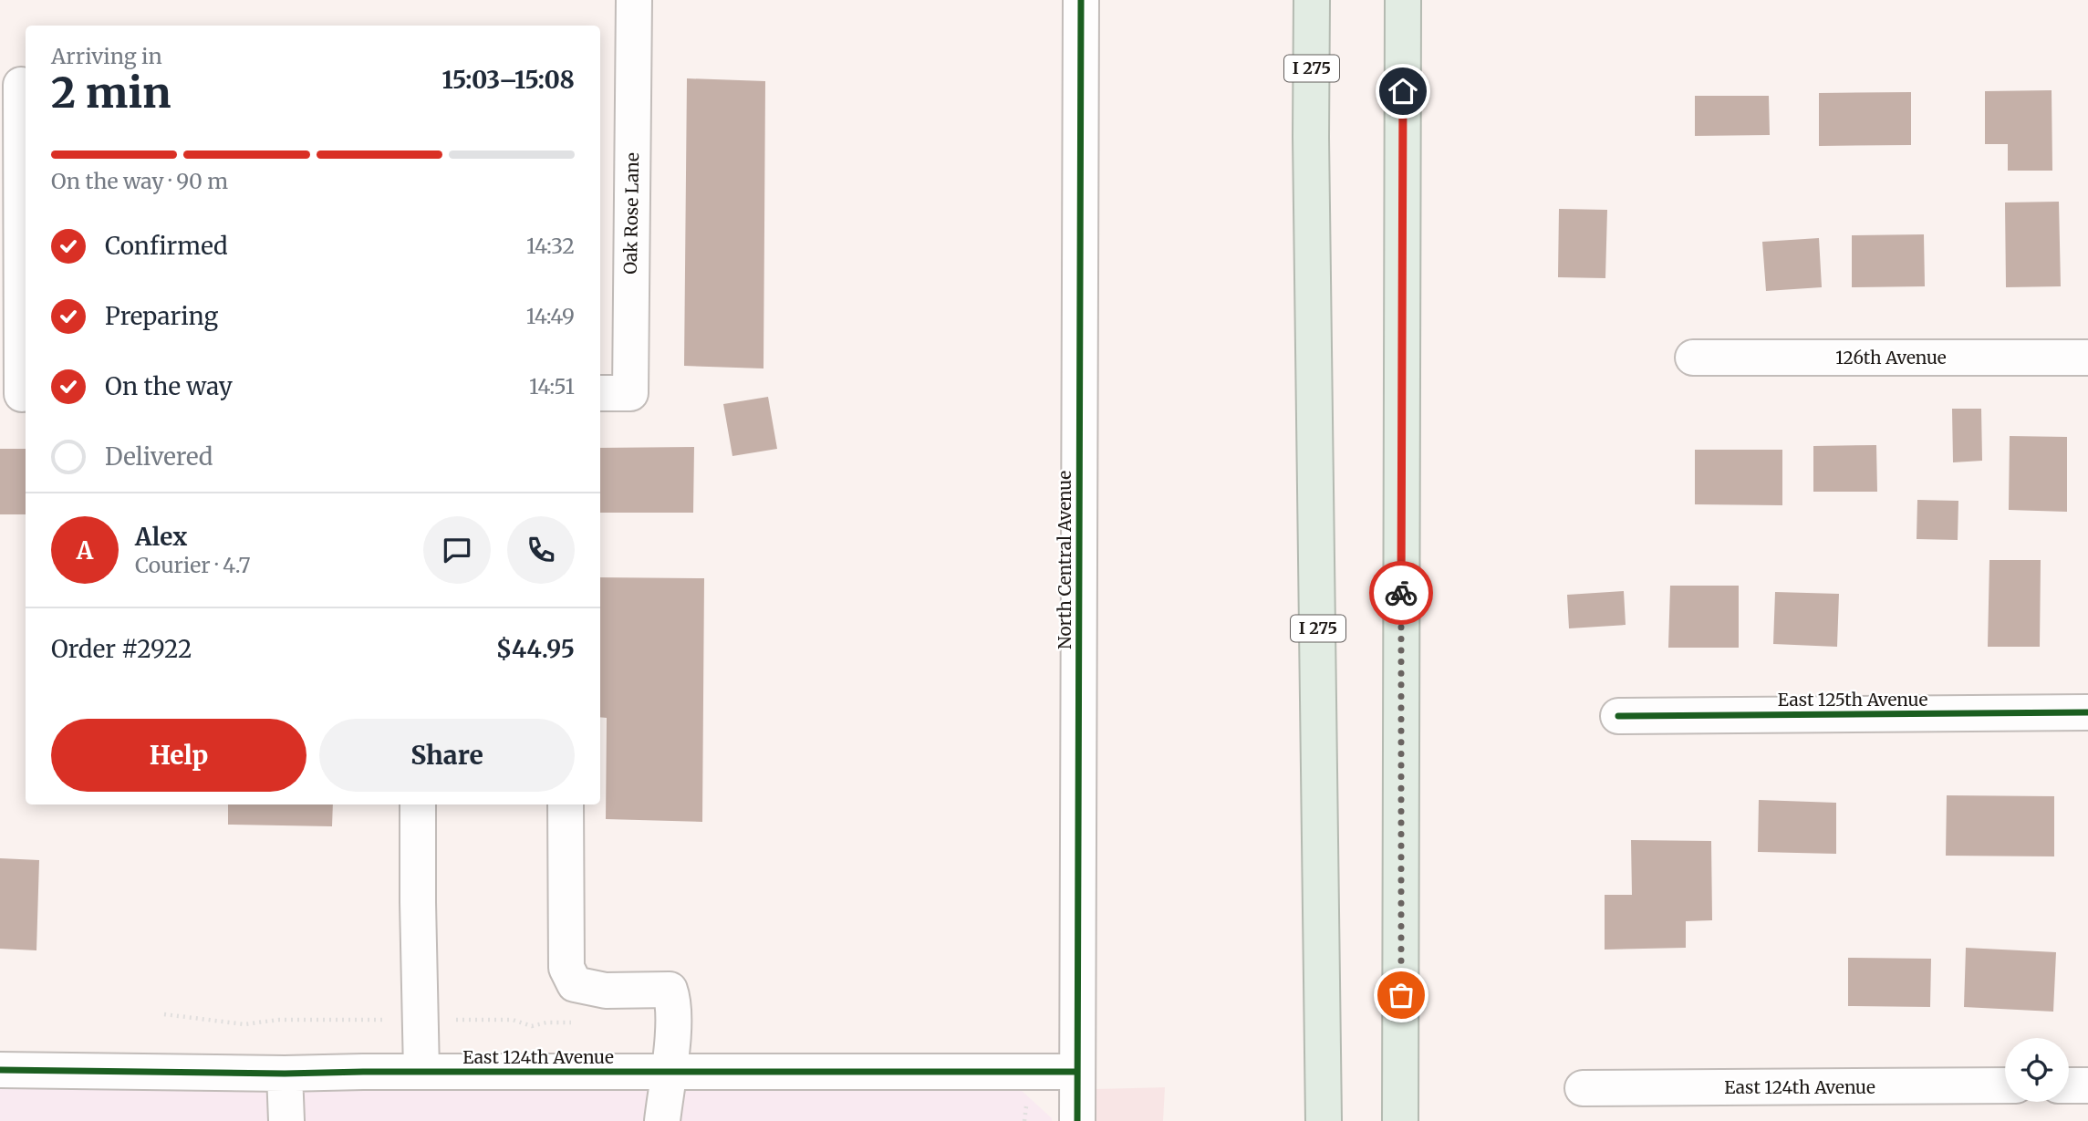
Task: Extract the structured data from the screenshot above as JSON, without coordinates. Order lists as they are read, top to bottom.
{
  "streets": {
    "highway": ["I 275"],
    "street": [
      "Oak Rose Lane",
      "126th Avenue",
      "North Central Avenue",
      "East 125th Avenue",
      "East 124th Avenue"
    ]
  },
  "crossings": [
    ["North Central Avenue", "East 124th Avenue"]
  ],
  "page": {
    "heading": ["2 min", "Arriving in", "15:03–15:08"],
    "panel": [
      "Alex",
      "Courier · 4.7",
      "Order #2922",
      "$44.95"
    ],
    "bar": "On the way · 90 m",
    "list": [
      ["Confirmed", "14:32"],
      ["Preparing", "14:49"],
      ["On the way", "14:51"],
      "Delivered"
    ],
    "round": "A",
    "buttons": ["Help", "Share"]
  }
}
